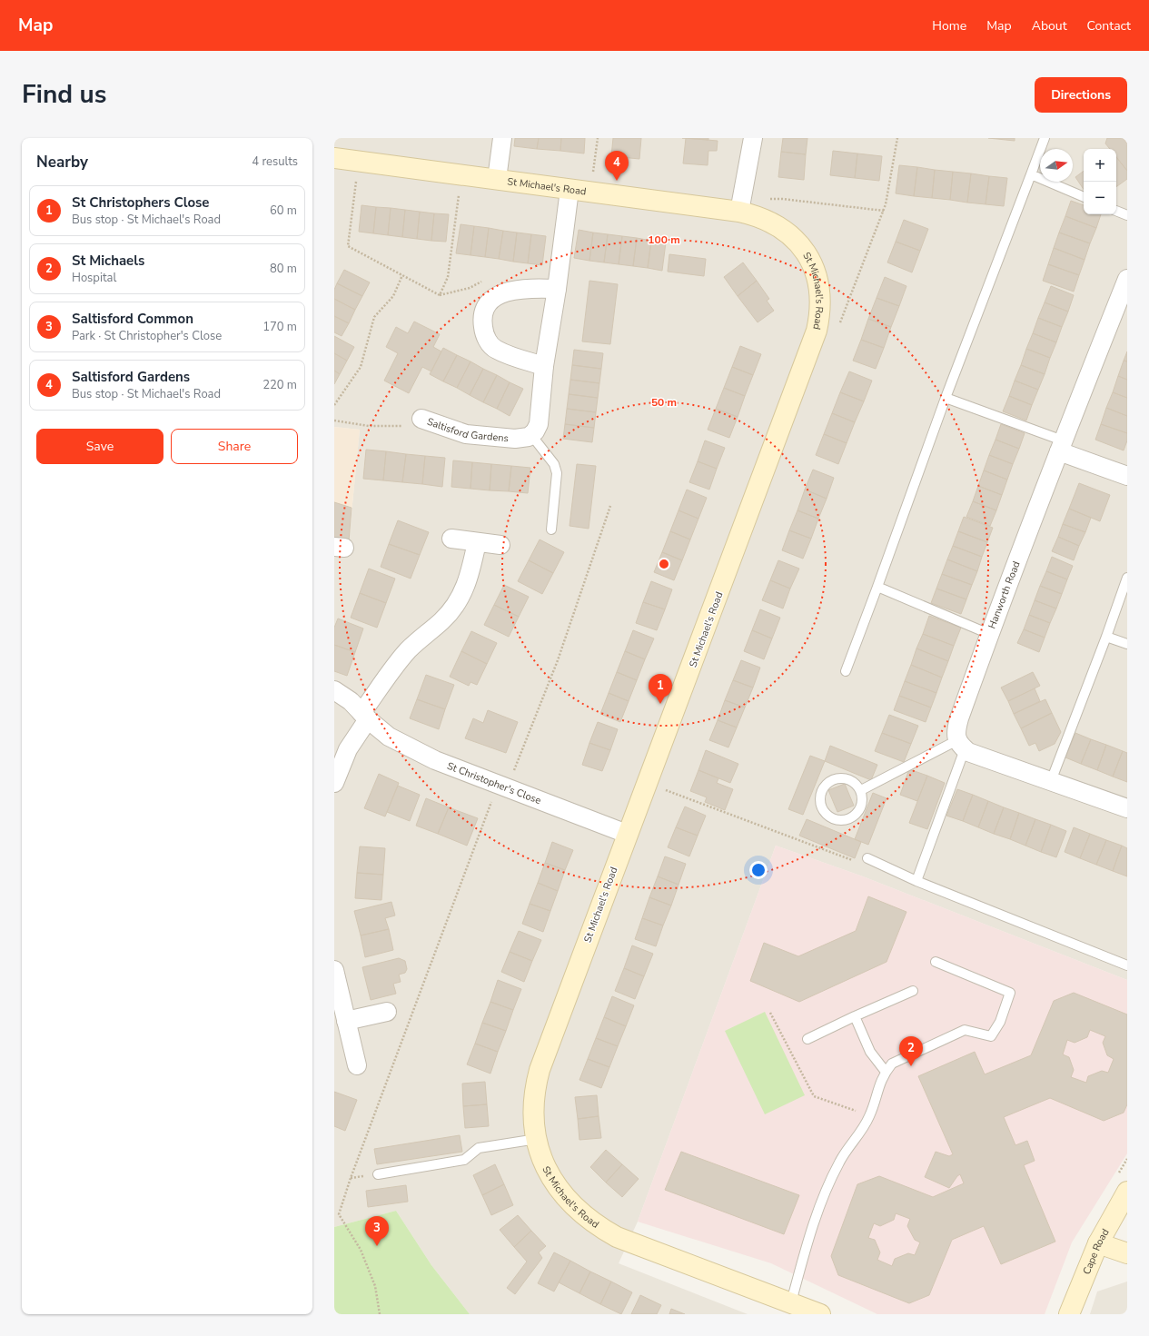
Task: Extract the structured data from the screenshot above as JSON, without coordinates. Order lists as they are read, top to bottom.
{
  "streets": {
    "street": [
      "St Michael's Road",
      "Saltisford Gardens",
      "Hanworth Road",
      "St Christopher's Close",
      "Cape Road"
    ]
  },
  "crossings": [
    ["St Michael's Road", "St Christopher's Close"]
  ],
  "north": "right",
  "page": {
    "header": "Map",
    "nav": [
      "Home",
      "Map",
      "About",
      "Contact"
    ],
    "title": "Find us",
    "buttons": [
      "Directions",
      ["Save", "Share"]
    ],
    "heading": ["Nearby", "4 results"],
    "map_buttons": ["+", "−"],
    "pins": [
      "4",
      "1",
      "2",
      "3"
    ],
    "list": [
      {
        "mark": "1",
        "name": "St Christophers Close",
        "note": "Bus stop · St Michael's Road",
        "value": "60 m"
      },
      {
        "mark": "2",
        "name": "St Michaels",
        "note": "Hospital",
        "value": "80 m"
      },
      {
        "mark": "3",
        "name": "Saltisford Common",
        "note": "Park · St Christopher's Close",
        "value": "170 m"
      },
      {
        "mark": "4",
        "name": "Saltisford Gardens",
        "note": "Bus stop · St Michael's Road",
        "value": "220 m"
      }
    ]
  },
  "rings": ["100 m", "50 m"]
}
